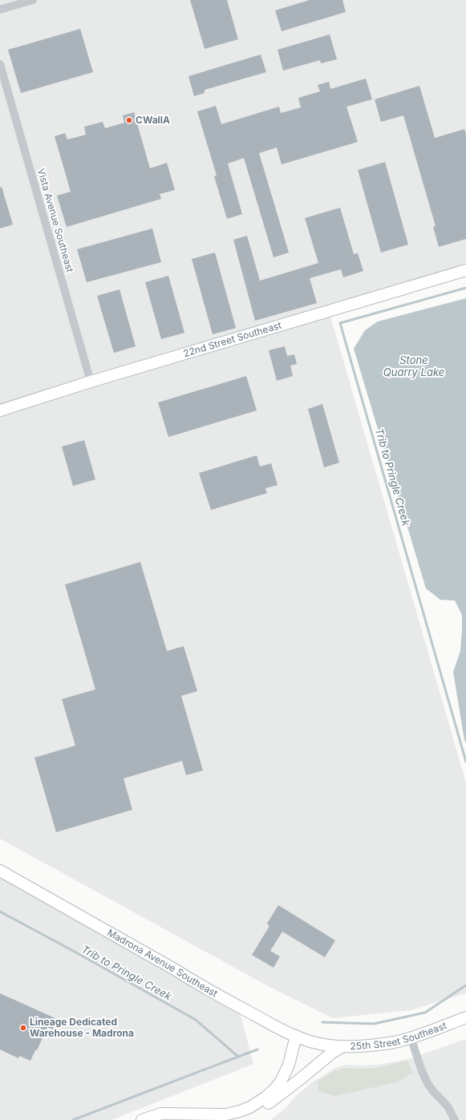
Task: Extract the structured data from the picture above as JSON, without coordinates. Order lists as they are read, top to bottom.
{
  "streets": {
    "street": [
      "Vista Avenue Southeast",
      "22nd Street Southeast",
      "Madrona Avenue Southeast",
      "25th Street Southeast"
    ]
  },
  "crossings": [
    ["Vista Avenue Southeast", "22nd Street Southeast"],
    ["Madrona Avenue Southeast", "25th Street Southeast"]
  ],
  "water": ["Stone Quarry Lake", "Trib to Pringle Creek"],
  "places": ["CWallA", "Lineage Dedicated Warehouse - Madrona"]
}
